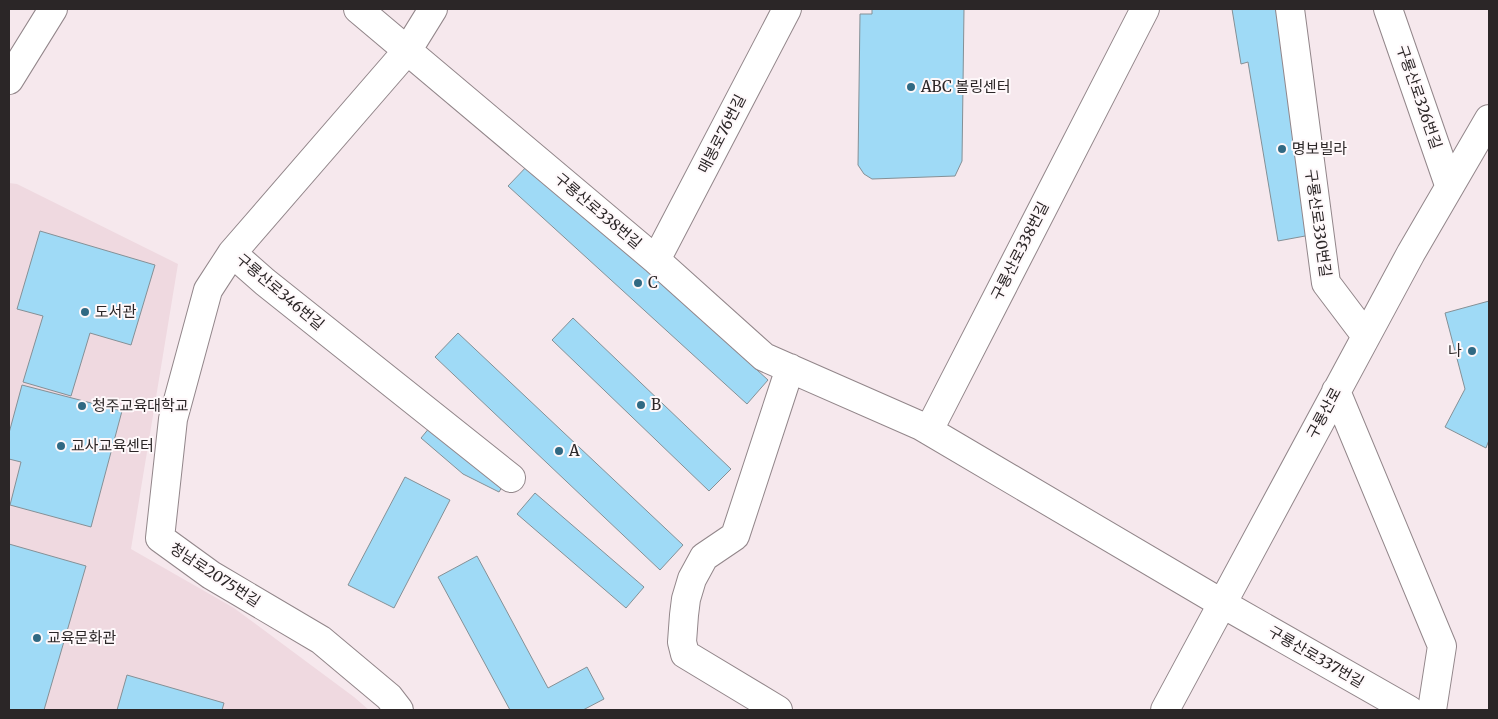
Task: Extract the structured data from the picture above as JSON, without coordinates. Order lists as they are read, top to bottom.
{
  "streets": {
    "street": [
      "구룡산로326번길",
      "매봉로76번길",
      "구룡산로338번길",
      "구룡산로330번길",
      "구룡산로346번길",
      "구룡산로",
      "청남로2075번길",
      "구룡산로337번길"
    ]
  },
  "crossings": [
    ["구룡산로326번길", "구룡산로"],
    ["매봉로76번길", "구룡산로338번길"],
    ["구룡산로338번길", "구룡산로346번길"],
    ["구룡산로338번길", "구룡산로"],
    ["구룡산로338번길", "구룡산로337번길"],
    ["구룡산로330번길", "구룡산로"],
    ["구룡산로346번길", "청남로2075번길"],
    ["구룡산로", "구룡산로337번길"]
  ],
  "places": [
    "ABC 볼링센터",
    "명보빌라",
    "C",
    "도서관",
    "나",
    "B",
    "청주교육대학교",
    "교사교육센터",
    "A",
    "교육문화관"
  ]
}
